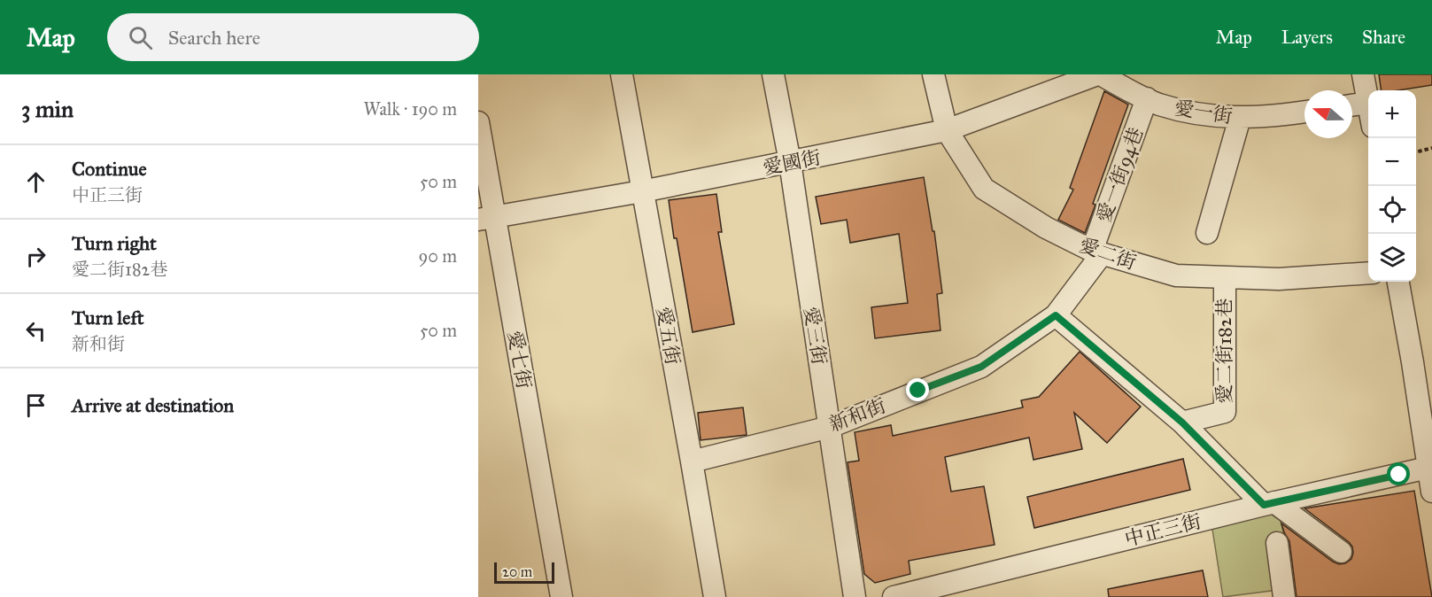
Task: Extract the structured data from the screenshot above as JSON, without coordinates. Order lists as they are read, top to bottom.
{
  "streets": {
    "street": [
      "愛一街",
      "愛國街",
      "愛一街94巷",
      "愛二街",
      "愛五街",
      "愛三街",
      "愛二街182巷",
      "愛七街",
      "新和街",
      "中正三街"
    ]
  },
  "crossings": [
    ["愛一街", "愛國街"],
    ["愛一街", "愛一街94巷"],
    ["愛國街", "愛二街"],
    ["愛國街", "愛五街"],
    ["愛國街", "愛三街"],
    ["愛國街", "愛七街"],
    ["愛一街94巷", "愛二街"],
    ["愛一街94巷", "新和街"],
    ["愛二街", "愛二街182巷"],
    ["愛二街", "新和街"],
    ["愛五街", "新和街"],
    ["愛三街", "新和街"]
  ],
  "scale_bar": "20 m",
  "north": "left",
  "page": {
    "header": "Map",
    "search": "Search here",
    "nav": ["Map", "Layers", "Share"],
    "heading": ["3 min", "Walk · 190 m"],
    "map_buttons": ["+", "−"],
    "list": [
      ["Continue", "中正三街", "50 m"],
      ["Turn right", "愛二街182巷", "90 m"],
      ["Turn left", "新和街", "50 m"],
      "Arrive at destination"
    ],
    "scale": "20 m"
  }
}
